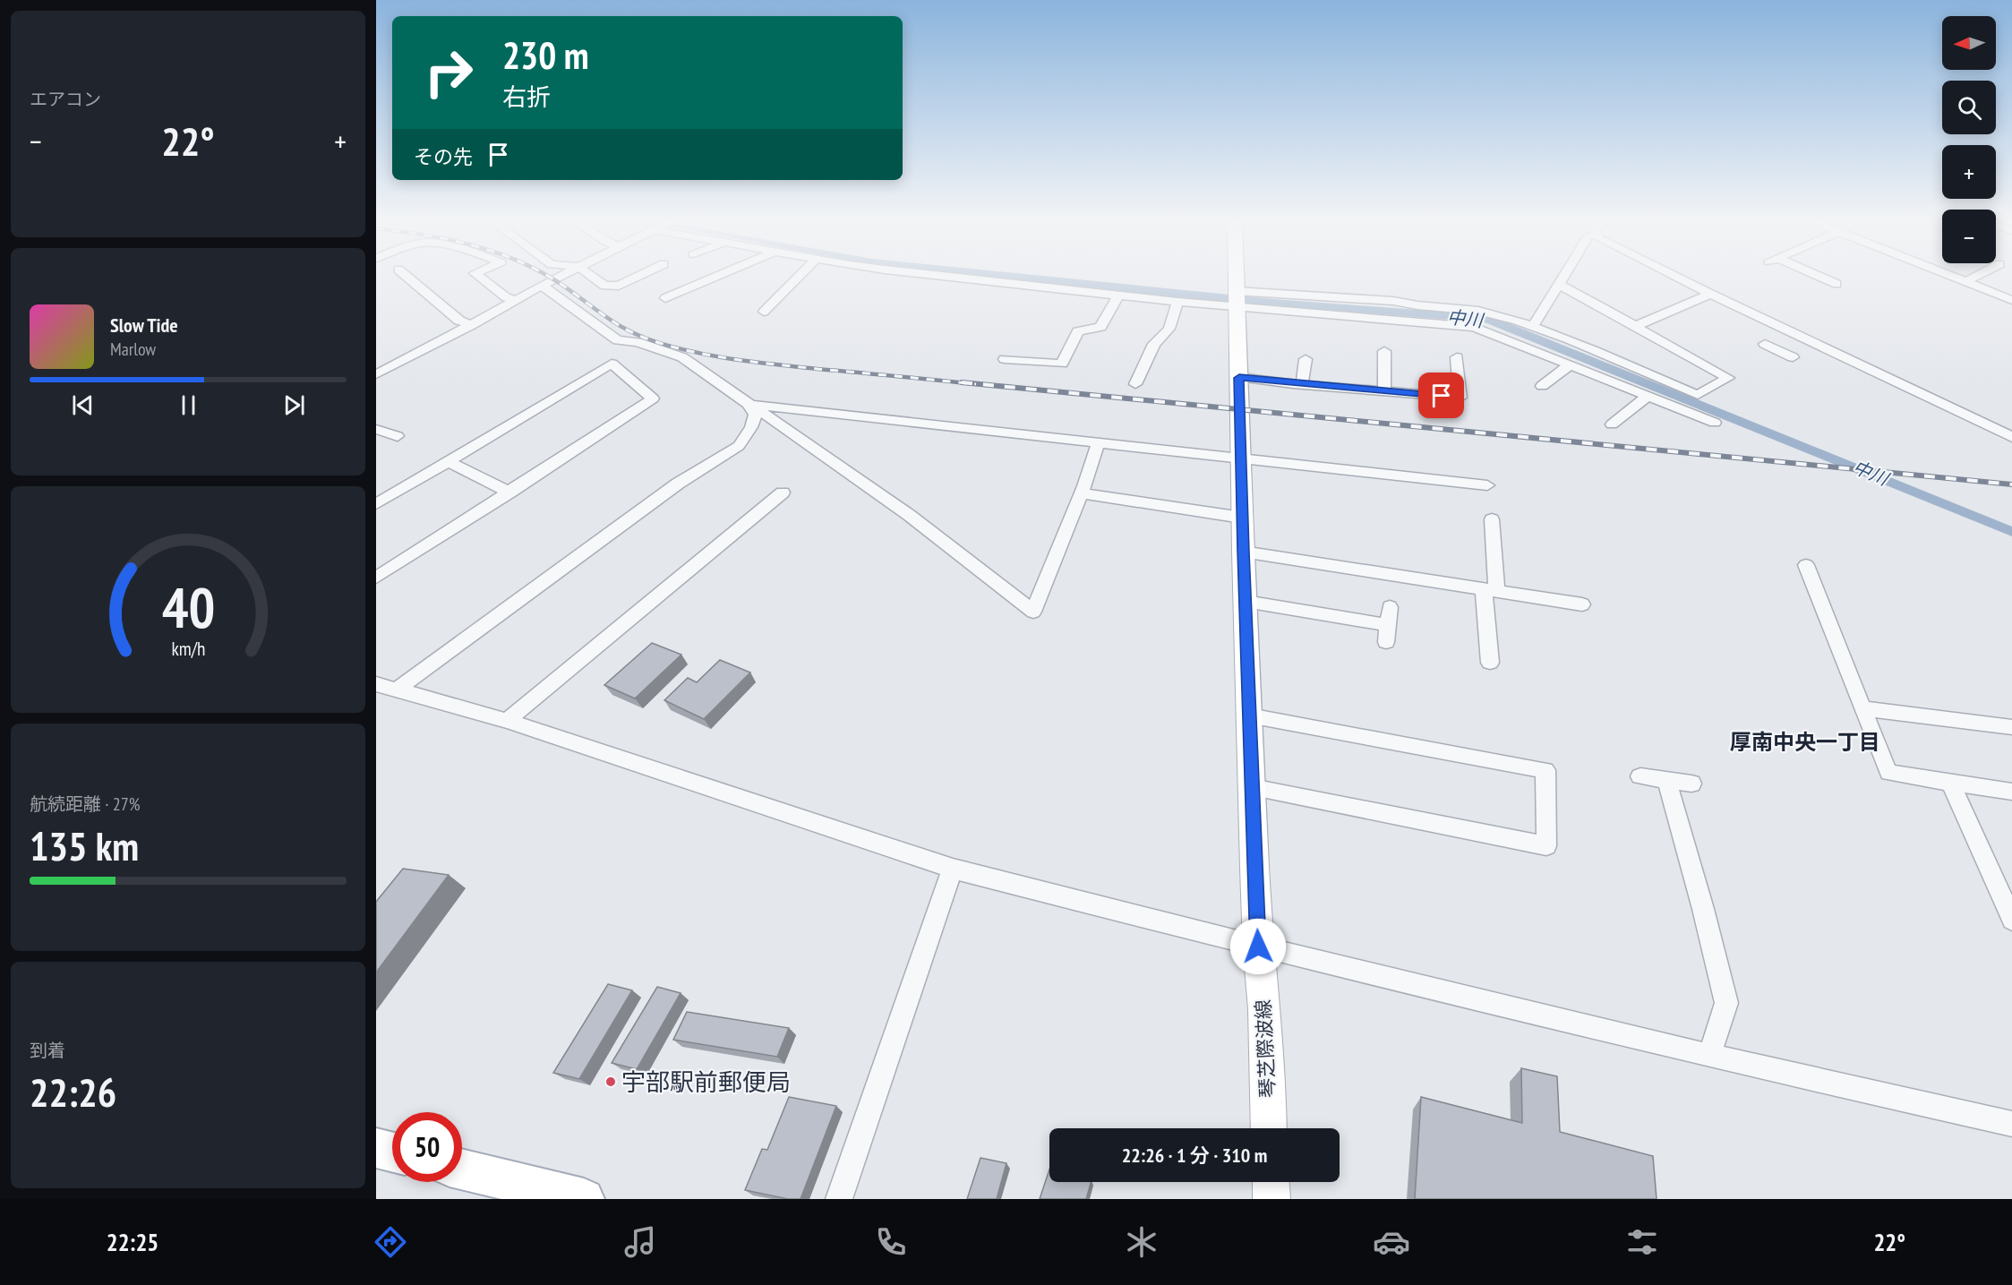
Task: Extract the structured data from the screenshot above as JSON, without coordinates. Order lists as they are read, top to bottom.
{
  "streets": {
    "main road": ["琴芝際波線"]
  },
  "districts": ["厚南中央一丁目"],
  "water": ["中川"],
  "places": ["宇部駅前郵便局"],
  "north": "left",
  "page": {
    "tile": [
      "エアコン",
      ["航続距離 · 27%", "135 km"],
      ["到着", "22:26"]
    ],
    "map_buttons": ["+", "−"],
    "turn": ["230 m", "右折"],
    "heat": ["−", "22°", "+"],
    "then": "その先",
    "song": ["Slow Tide", "Marlow"],
    "limit": "50",
    "trip": "22:26 · 1 分 · 310 m",
    "tabs": ["22:25", "22°"],
    "gauge": ["40", "km/h"]
  }
}
